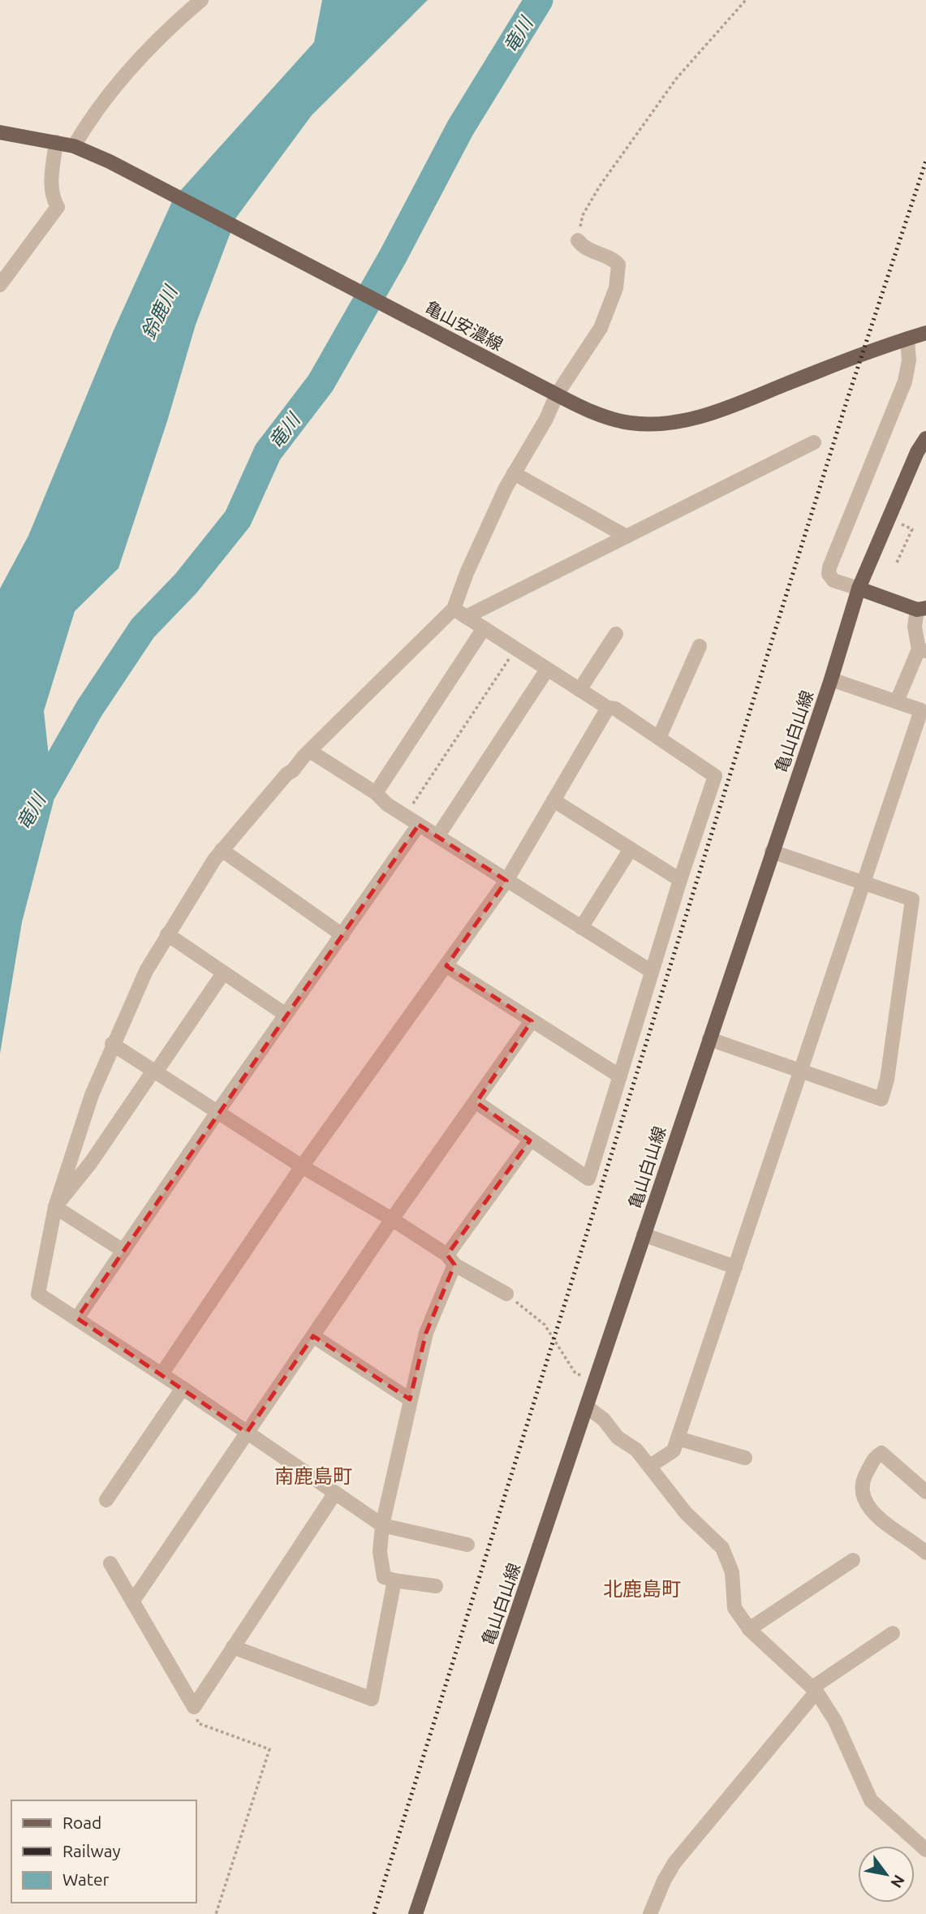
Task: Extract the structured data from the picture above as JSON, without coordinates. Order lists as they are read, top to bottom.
{
  "streets": {
    "main road": ["亀山安濃線", "亀山白山線"]
  },
  "districts": ["南鹿島町", "北鹿島町"],
  "water": ["竜川", "鈴鹿川"],
  "legend": ["Road", "Railway", "Water"],
  "north": "bottom right"
}
